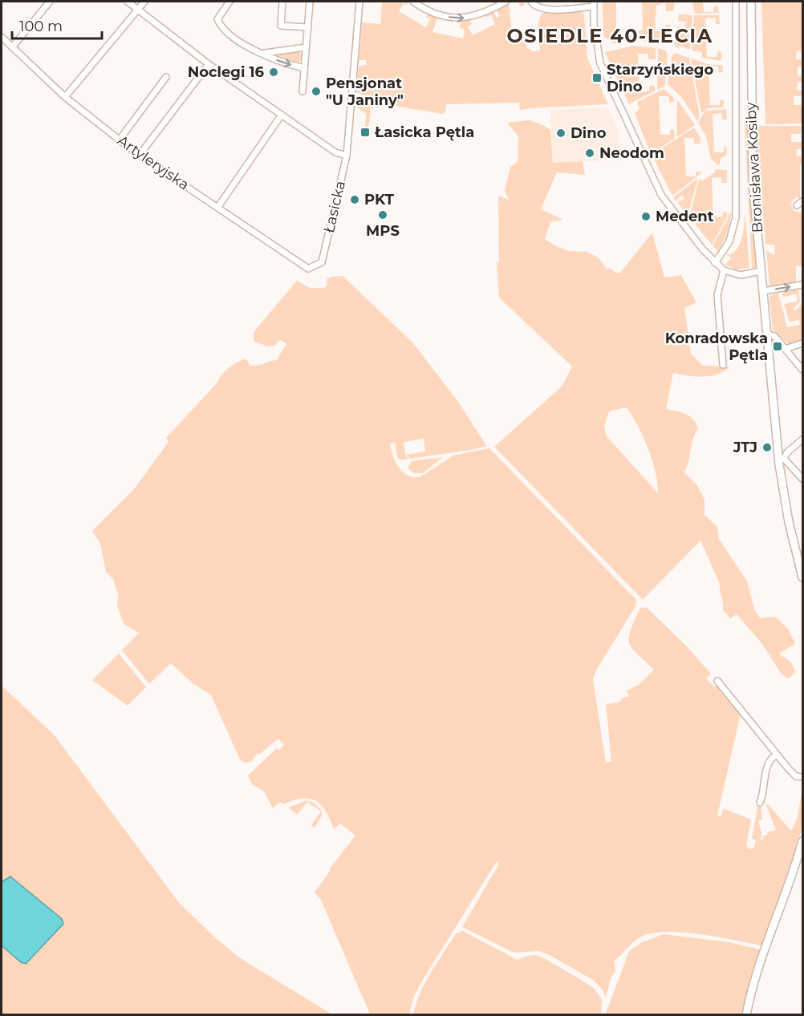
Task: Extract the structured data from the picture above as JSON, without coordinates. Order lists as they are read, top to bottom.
{
  "streets": {
    "street": ["Artyleryjska", "Bronisława Kosiby", "Łasicka"]
  },
  "crossings": [
    ["Artyleryjska", "Łasicka"]
  ],
  "districts": ["OSIEDLE 40-LECIA"],
  "places": {
    "other": [
      "Noclegi 16",
      "Pensjonat \"U Janiny\"",
      "Dino",
      "Neodom",
      "PKT",
      "MPS",
      "Medent",
      "JTJ"
    ],
    "transit": ["Starzyńskiego Dino", "Łasicka Pętla", "Konradowska Pętla"]
  },
  "scale_bar": "100 m"
}
